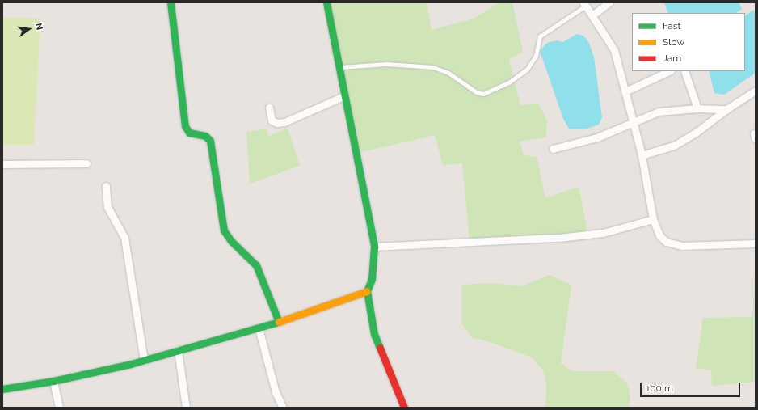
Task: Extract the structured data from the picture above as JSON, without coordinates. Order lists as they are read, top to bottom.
{
  "legend": ["Fast", "Slow", "Jam"],
  "scale_bar": "100 m",
  "north": "right"
}
